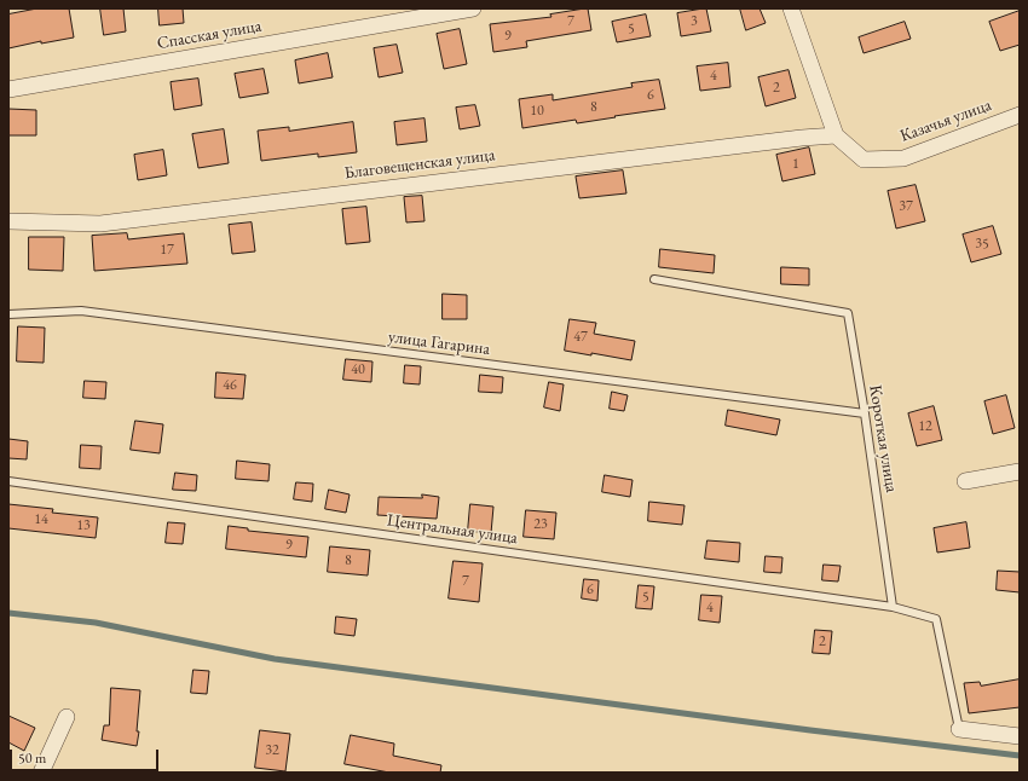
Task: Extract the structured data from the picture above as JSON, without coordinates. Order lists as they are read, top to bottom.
{
  "streets": {
    "street": ["Спасская улица", "Казачья улица", "Благовещенская улица"],
    "lane": ["улица Гагарина", "Короткая улица", "Центральная улица"]
  },
  "crossings": [
    ["Казачья улица", "Благовещенская улица"],
    ["улица Гагарина", "Короткая улица"],
    ["Короткая улица", "Центральная улица"]
  ],
  "house_numbers": [
    "7",
    "3",
    "5",
    "9",
    "4",
    "2",
    "6",
    "8",
    "10",
    "1",
    "37",
    "35",
    "17",
    "47",
    "40",
    "46",
    "12",
    "14",
    "23",
    "13",
    "9",
    "8",
    "7",
    "6",
    "5",
    "4",
    "2",
    "32"
  ],
  "scale_bar": "50 m"
}
